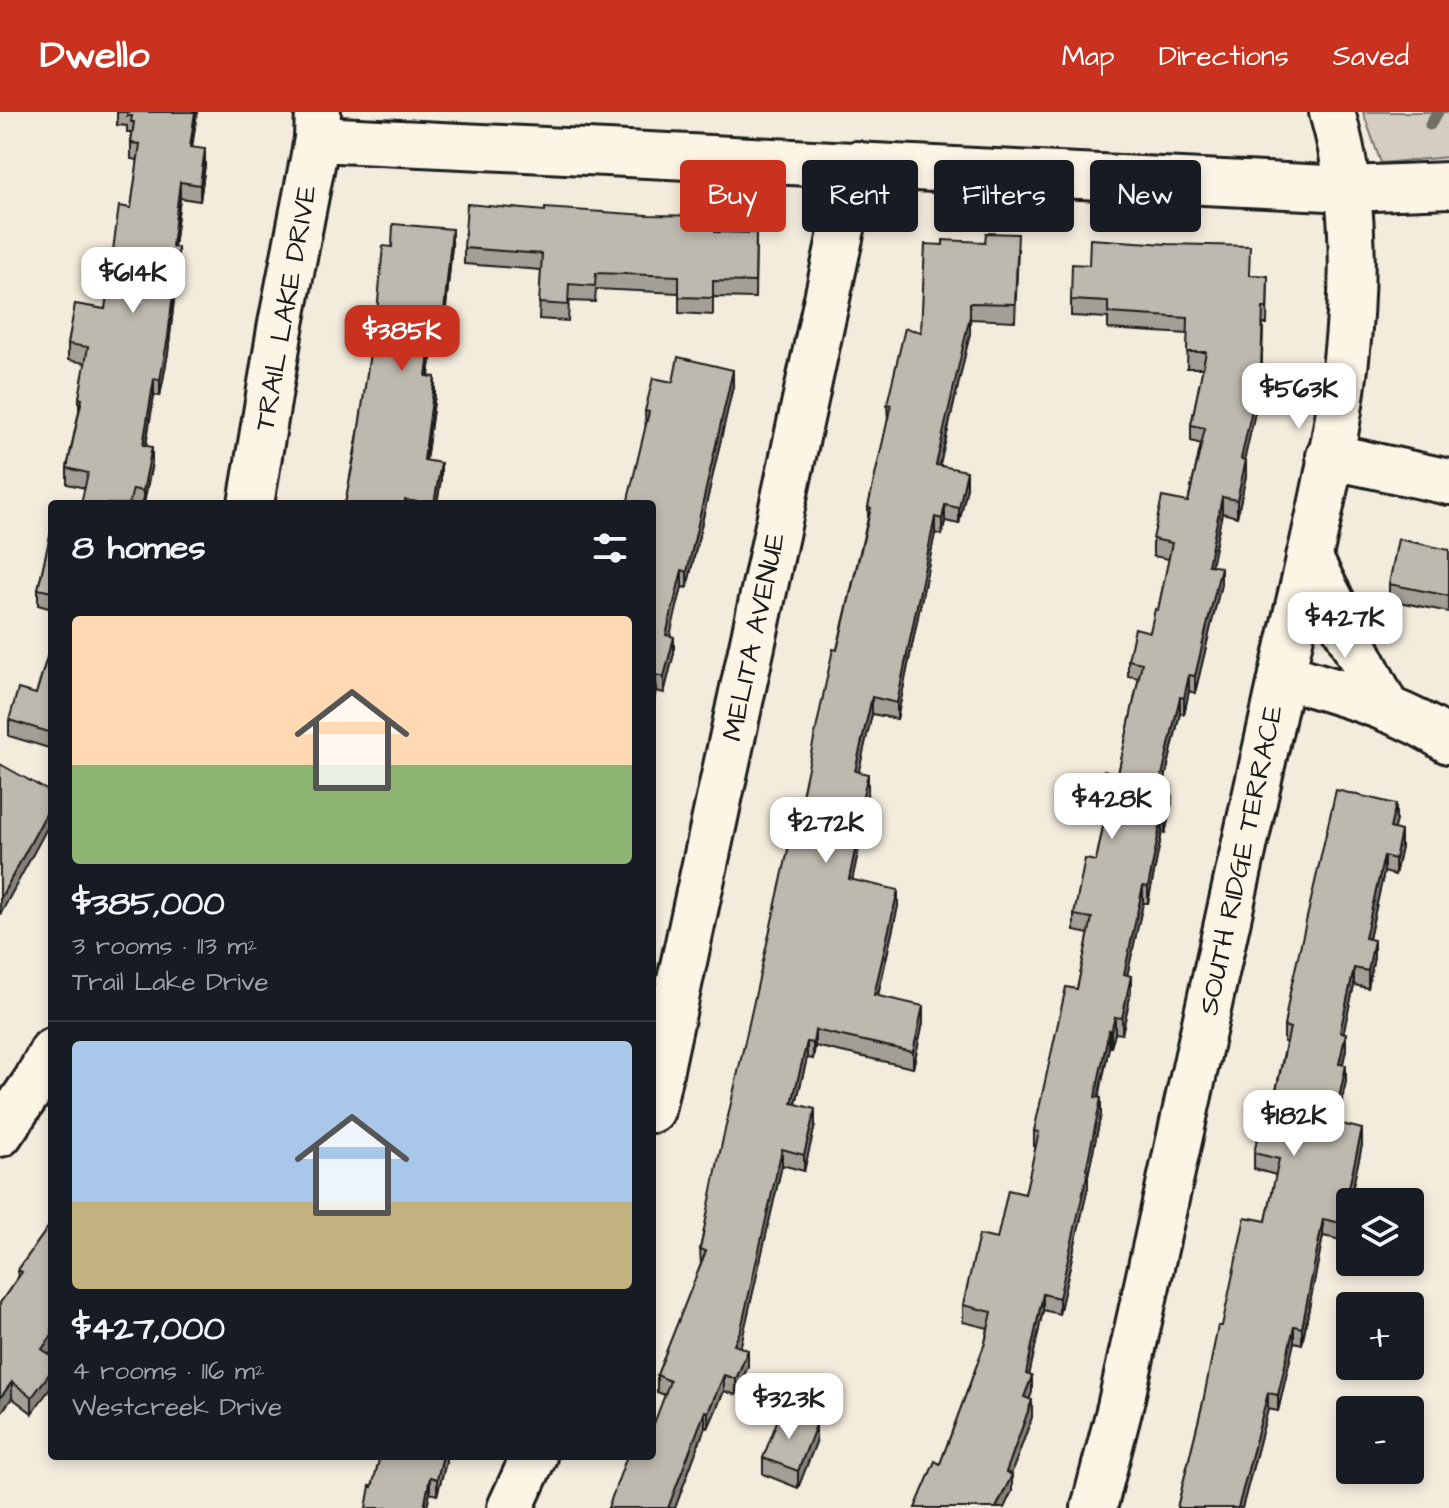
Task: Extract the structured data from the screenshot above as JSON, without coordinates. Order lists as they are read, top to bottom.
{
  "streets": {
    "street": ["TRAIL LAKE DRIVE", "MELITA AVENUE", "SOUTH RIDGE TERRACE"]
  },
  "page": {
    "header": "Dwello",
    "nav": ["Map", "Directions", "Saved"],
    "chip": [
      "Buy",
      "Rent",
      "Filters",
      "New"
    ],
    "price": [
      "$614K",
      "$385K",
      "$563K",
      "$427K",
      "$428K",
      "$272K",
      "$182K",
      "$323K"
    ],
    "heading": "8 homes",
    "list": [
      {
        "name": "$385,000",
        "note": "3 rooms · 113 m² · Trail Lake Drive"
      },
      {
        "name": "$427,000",
        "note": "4 rooms · 116 m² · Westcreek Drive"
      }
    ],
    "map_buttons": ["+", "−"]
  }
}
